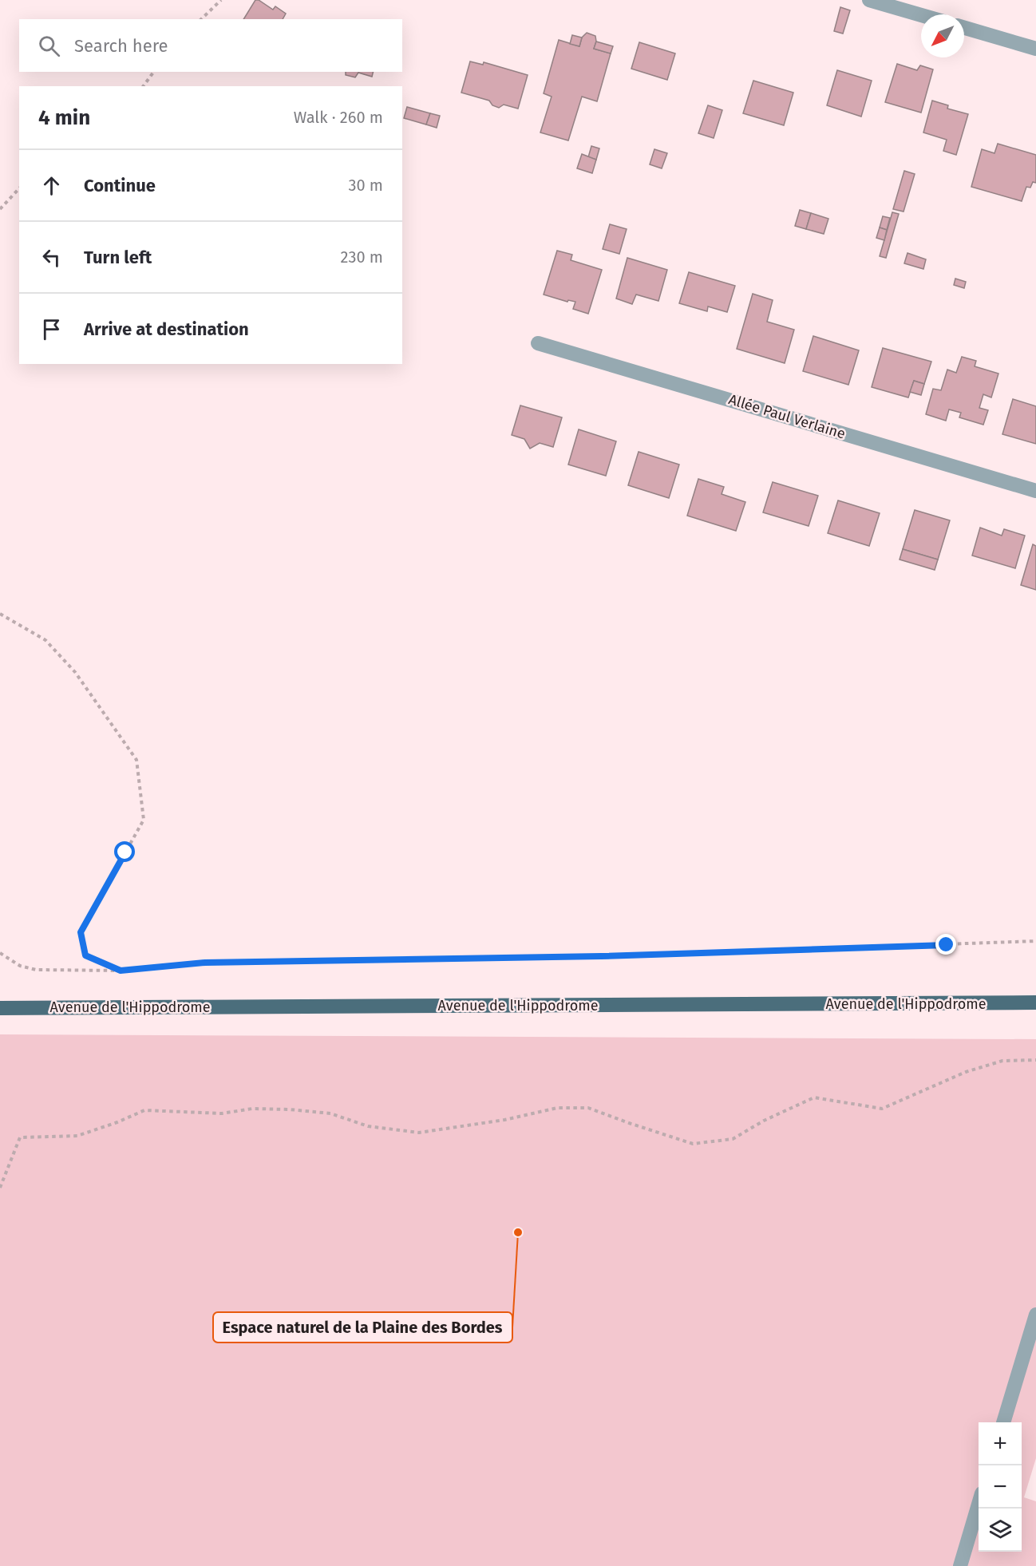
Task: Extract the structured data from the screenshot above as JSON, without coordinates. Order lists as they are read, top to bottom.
{
  "streets": {
    "main road": ["Avenue de l'Hippodrome"],
    "street": ["Allée Paul Verlaine"]
  },
  "places": ["Espace naturel de la Plaine des Bordes"],
  "north": "bottom left",
  "page": {
    "search": "Search here",
    "heading": ["4 min", "Walk · 260 m"],
    "list": [
      ["Continue", "30 m"],
      ["Turn left", "230 m"],
      "Arrive at destination"
    ],
    "map_buttons": ["+", "−"]
  }
}
